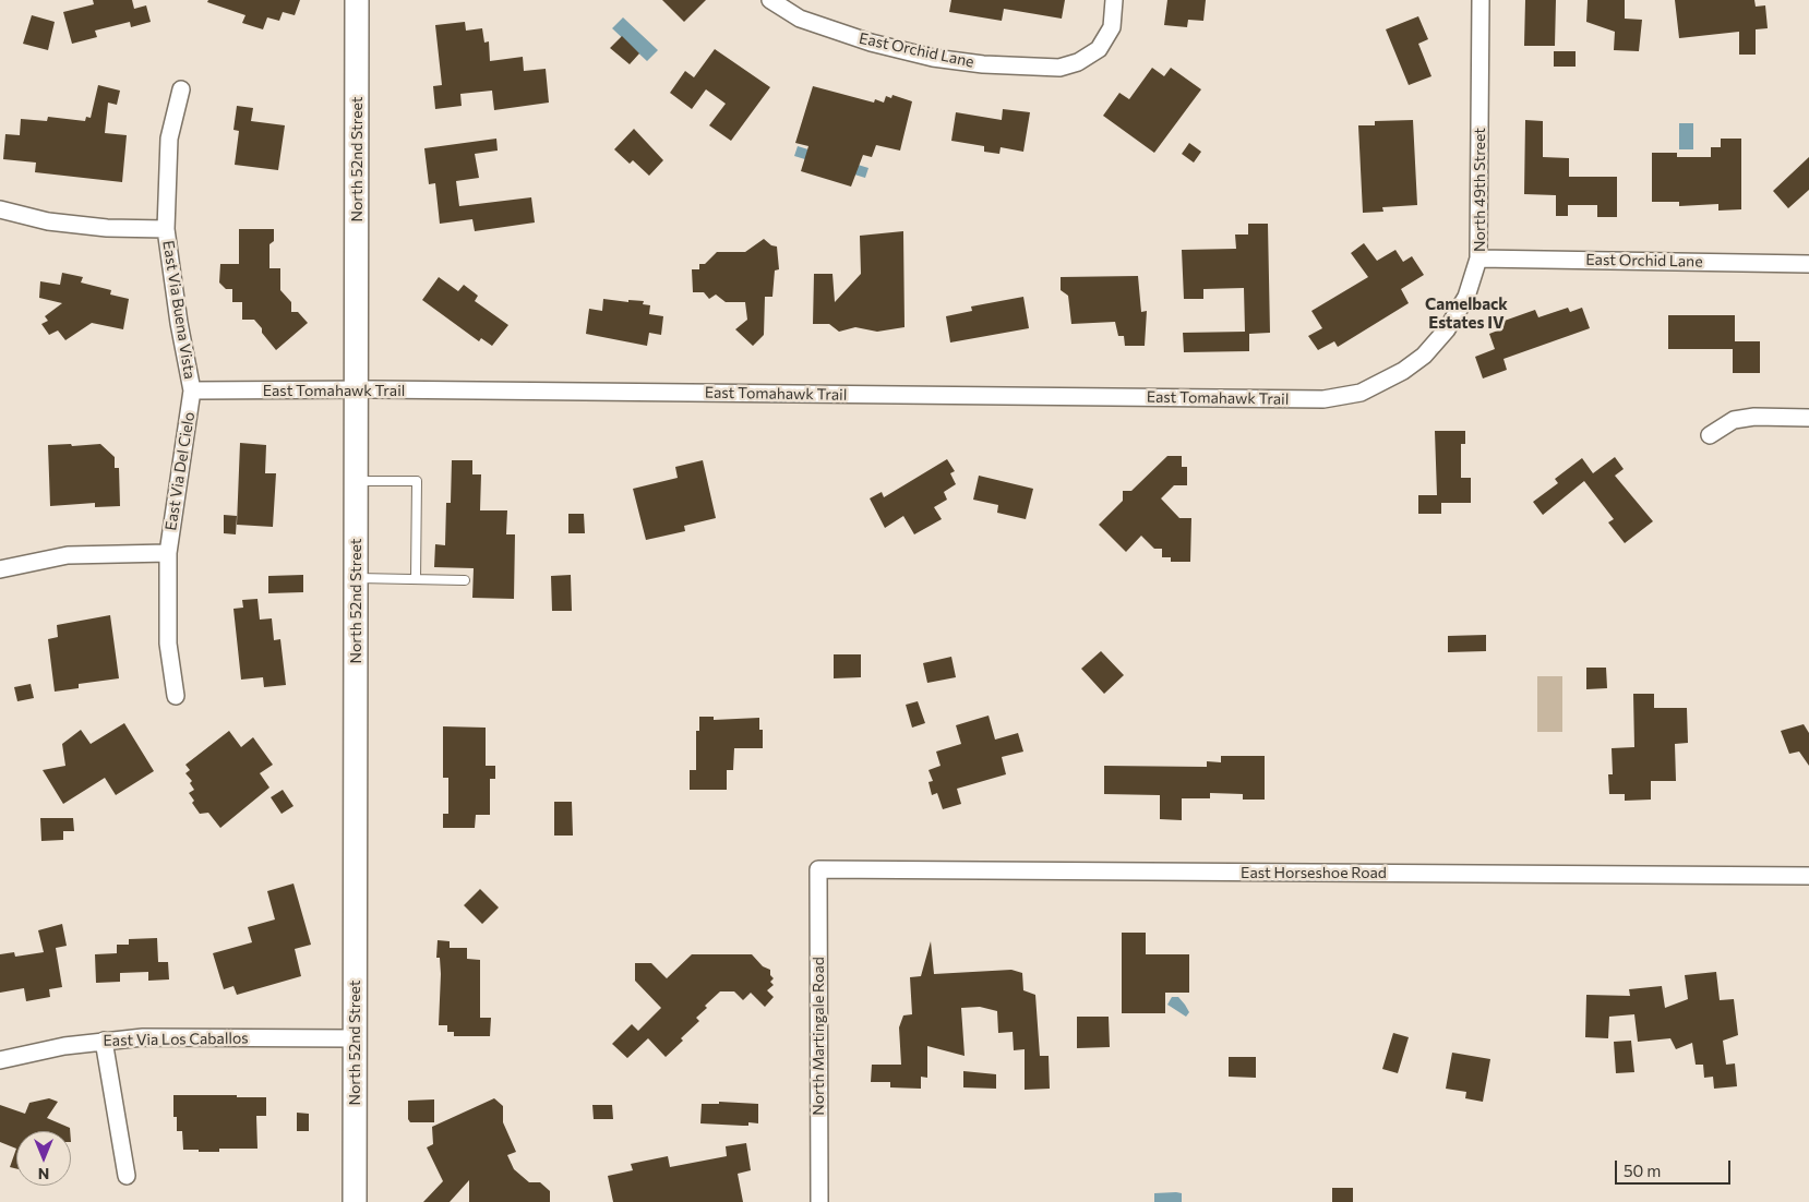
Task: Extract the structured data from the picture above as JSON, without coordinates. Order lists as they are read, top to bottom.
{
  "streets": {
    "street": [
      "East Orchid Lane",
      "North 52nd Street",
      "North 49th Street",
      "East Via Buena Vista",
      "East Tomahawk Trail",
      "East Via Del Cielo",
      "East Horseshoe Road",
      "North Martingale Road",
      "East Via Los Caballos"
    ]
  },
  "crossings": [
    ["East Orchid Lane", "North 49th Street"],
    ["North 52nd Street", "East Tomahawk Trail"],
    ["North 52nd Street", "East Via Los Caballos"],
    ["North 49th Street", "East Tomahawk Trail"],
    ["East Via Buena Vista", "East Tomahawk Trail"],
    ["East Via Buena Vista", "East Via Del Cielo"],
    ["East Tomahawk Trail", "East Via Del Cielo"],
    ["East Horseshoe Road", "North Martingale Road"]
  ],
  "districts": ["Camelback Estates IV"],
  "scale_bar": "50 m",
  "north": "bottom"
}
